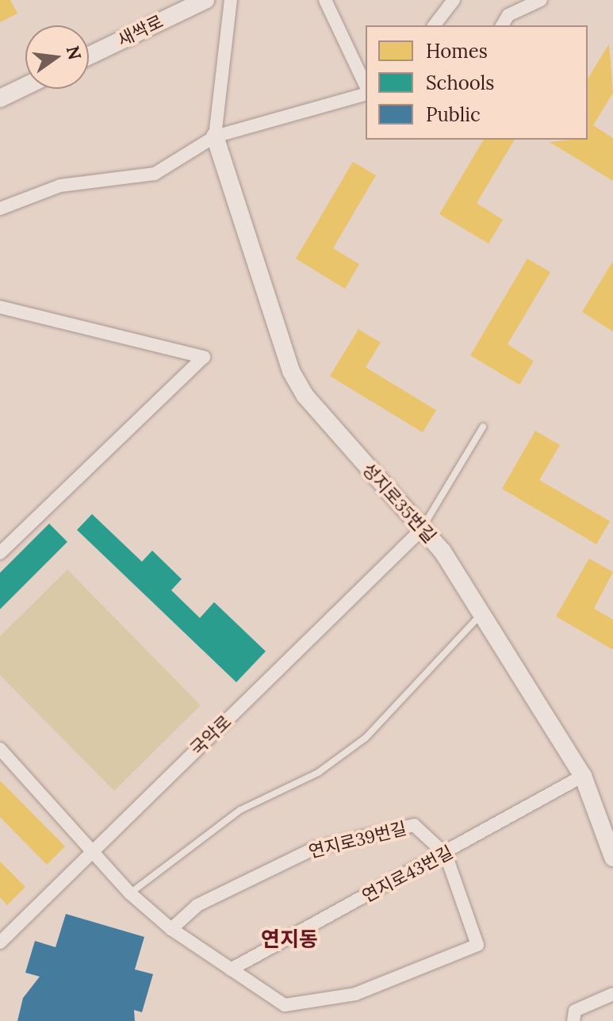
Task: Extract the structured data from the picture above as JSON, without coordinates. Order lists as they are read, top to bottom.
{
  "streets": {
    "street": [
      "새싹로",
      "성지로35번길",
      "국악로",
      "연지로39번길",
      "연지로43번길"
    ]
  },
  "crossings": [
    ["성지로35번길", "국악로"],
    ["성지로35번길", "연지로43번길"],
    ["연지로39번길", "연지로43번길"]
  ],
  "districts": ["연지동"],
  "legend": ["Homes", "Schools", "Public"],
  "north": "right"
}
